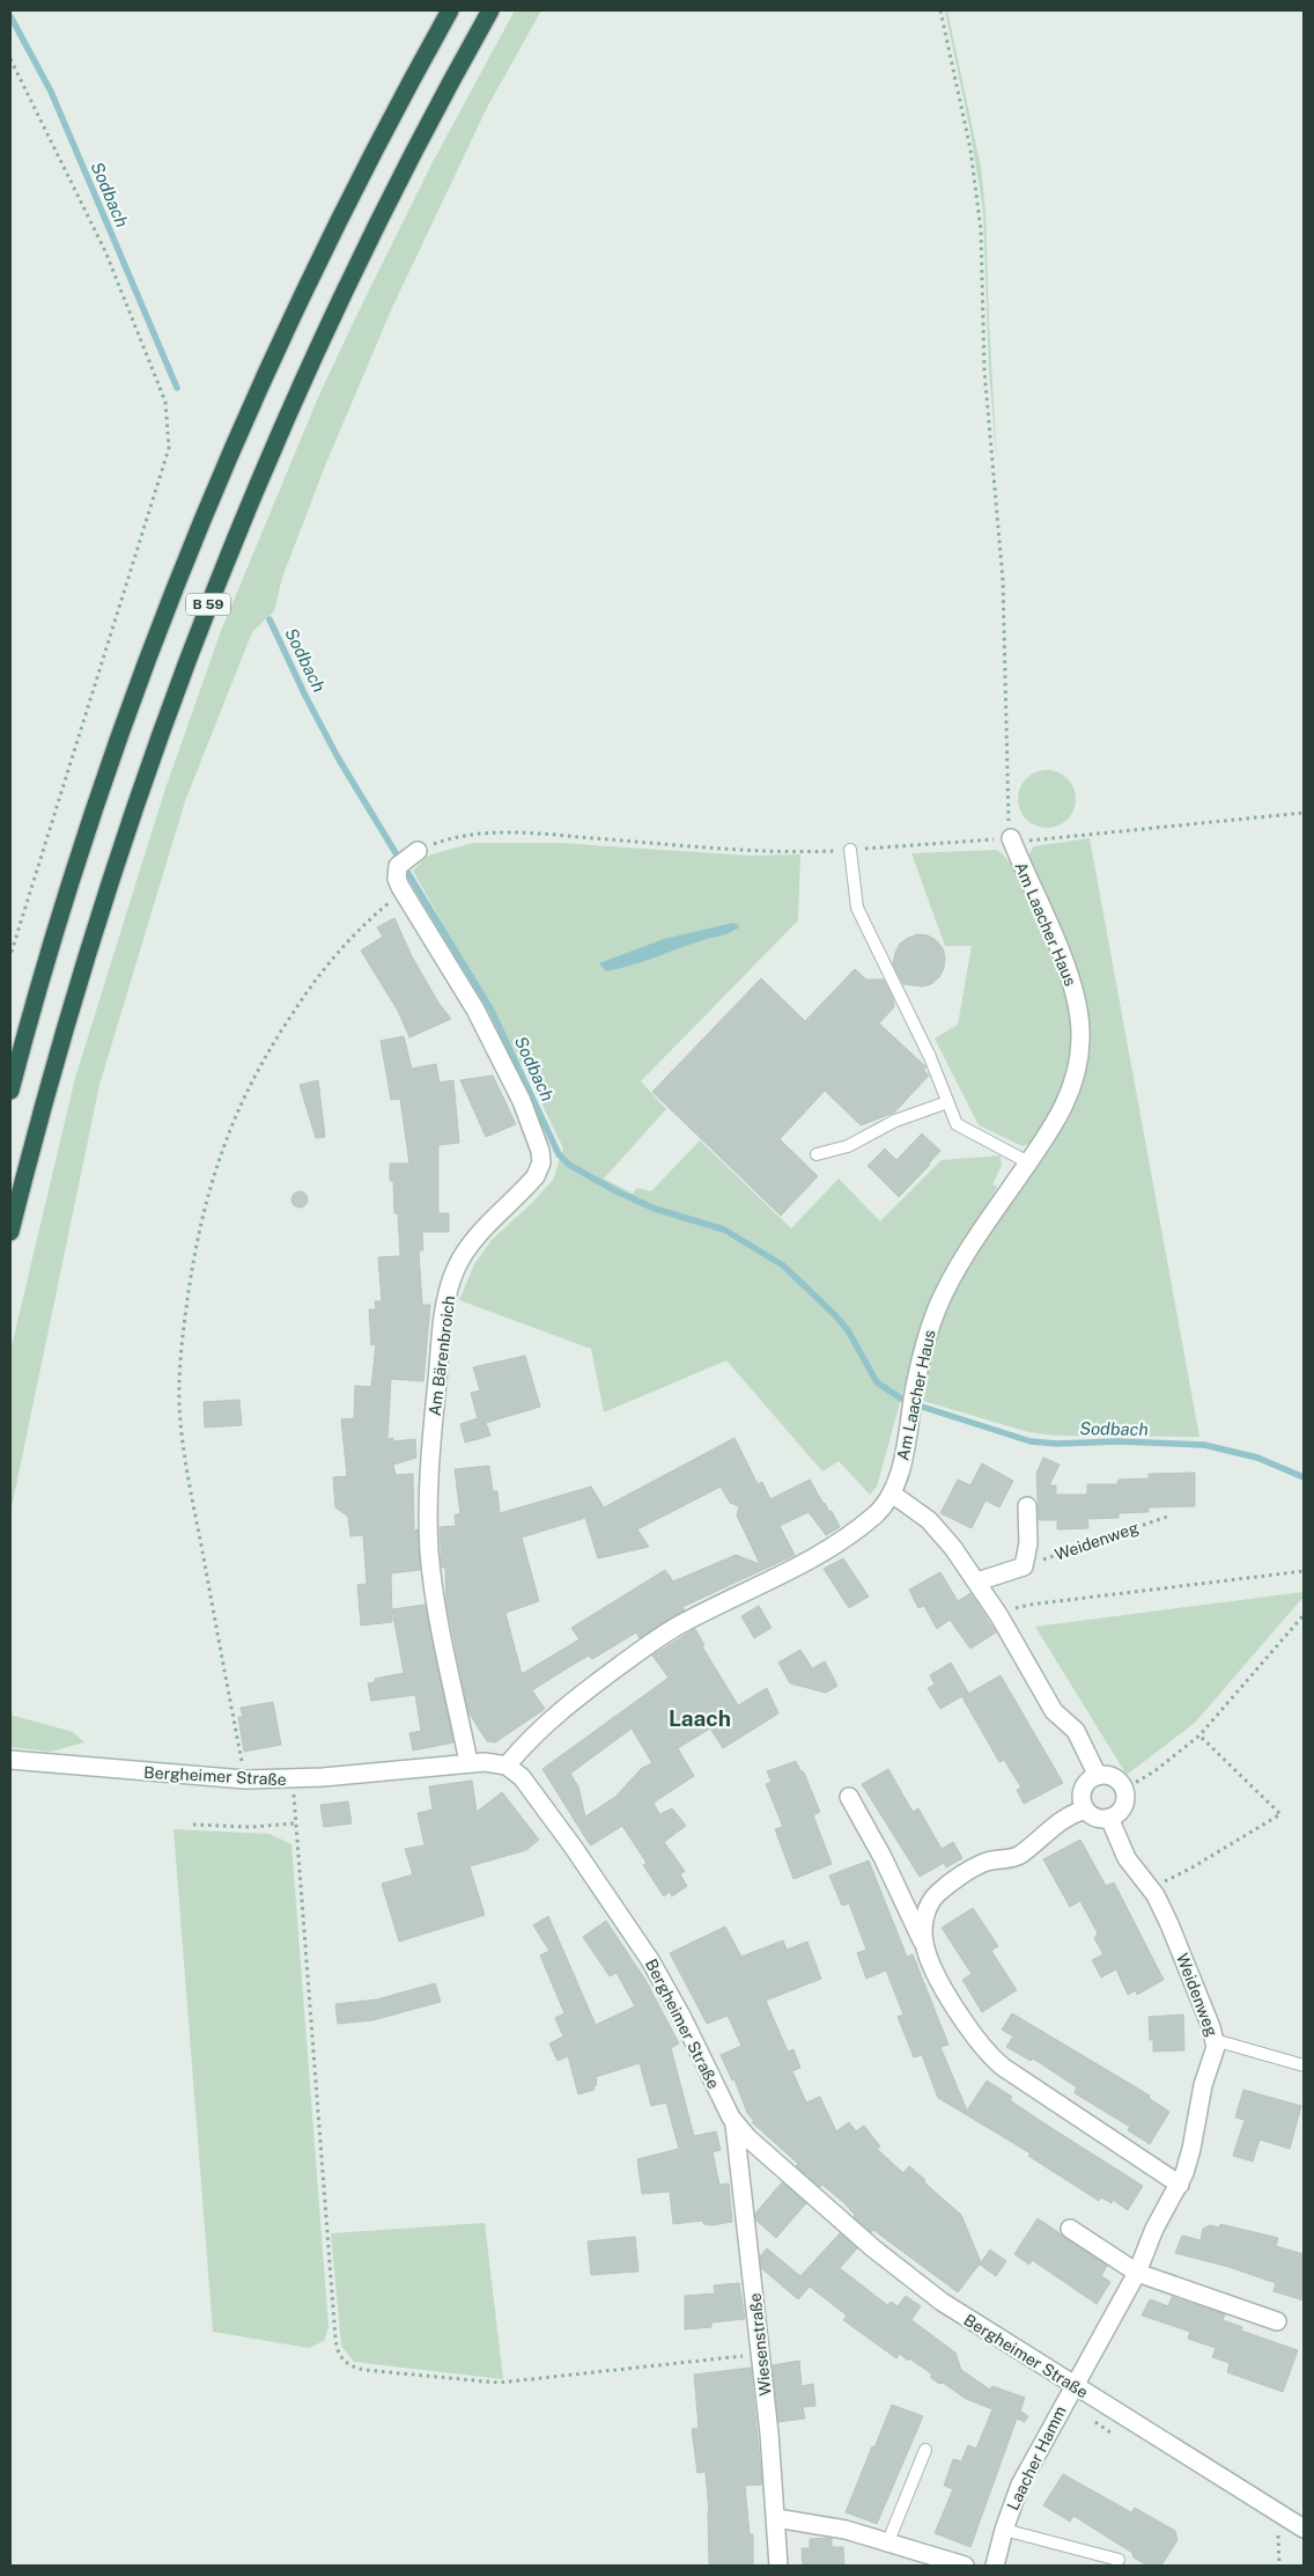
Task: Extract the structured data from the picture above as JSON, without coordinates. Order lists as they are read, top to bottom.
{
  "streets": {
    "highway": ["B 59"],
    "street": [
      "Am Laacher Haus",
      "Am Bärenbroich",
      "Weidenweg",
      "Bergheimer Straße",
      "Wiesenstraße",
      "Laacher Hamm"
    ]
  },
  "crossings": [
    ["Am Laacher Haus", "Bergheimer Straße"],
    ["Am Bärenbroich", "Bergheimer Straße"],
    ["Weidenweg", "Bergheimer Straße"],
    ["Weidenweg", "Laacher Hamm"],
    ["Bergheimer Straße", "Wiesenstraße"],
    ["Bergheimer Straße", "Laacher Hamm"]
  ],
  "districts": ["Laach"],
  "water": ["Sodbach"]
}
